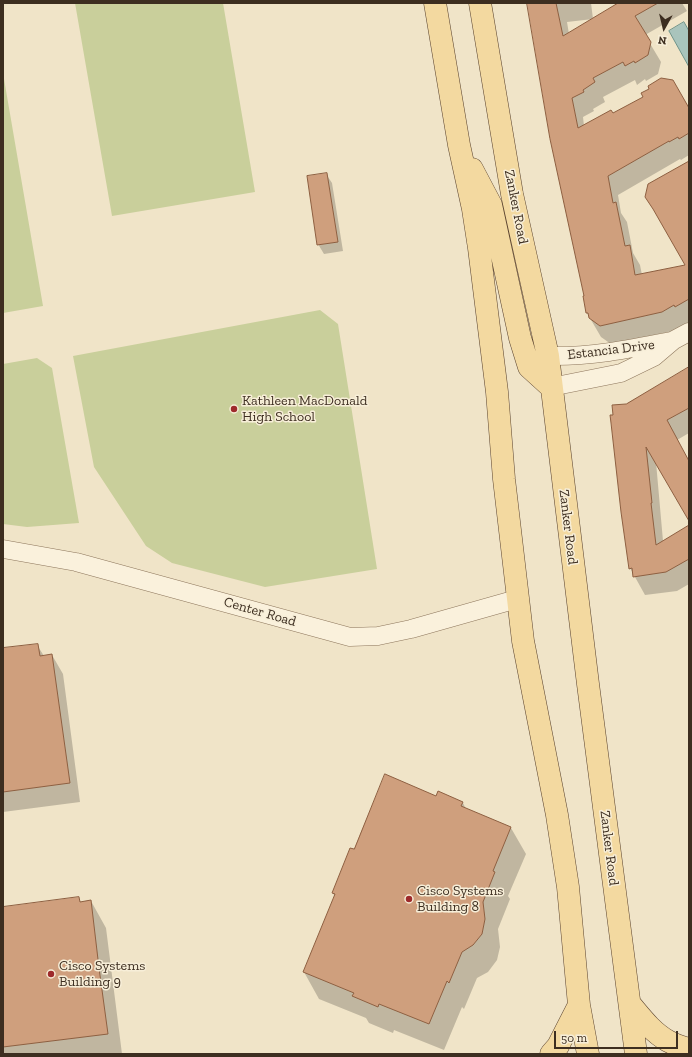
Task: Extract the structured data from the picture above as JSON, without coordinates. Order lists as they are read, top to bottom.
{
  "streets": {
    "main road": ["Zanker Road"],
    "street": ["Estancia Drive", "Center Road"]
  },
  "crossings": [
    ["Zanker Road", "Estancia Drive"]
  ],
  "places": ["Kathleen MacDonald High School", "Cisco Systems Building 8", "Cisco Systems Building 9"],
  "scale_bar": "50 m",
  "north": "bottom"
}
